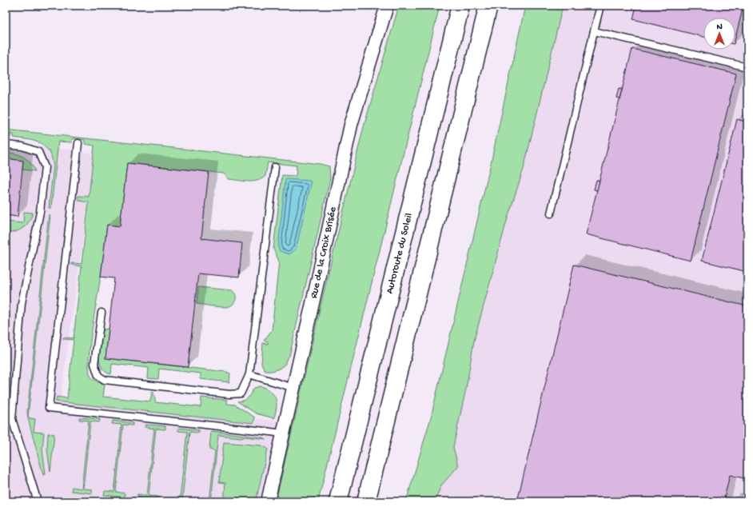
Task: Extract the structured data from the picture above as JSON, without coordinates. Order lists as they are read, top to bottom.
{
  "streets": {
    "highway": ["Autoroute du Soleil"],
    "street": ["Rue de la Croix Brisée"]
  },
  "north": "top"
}
